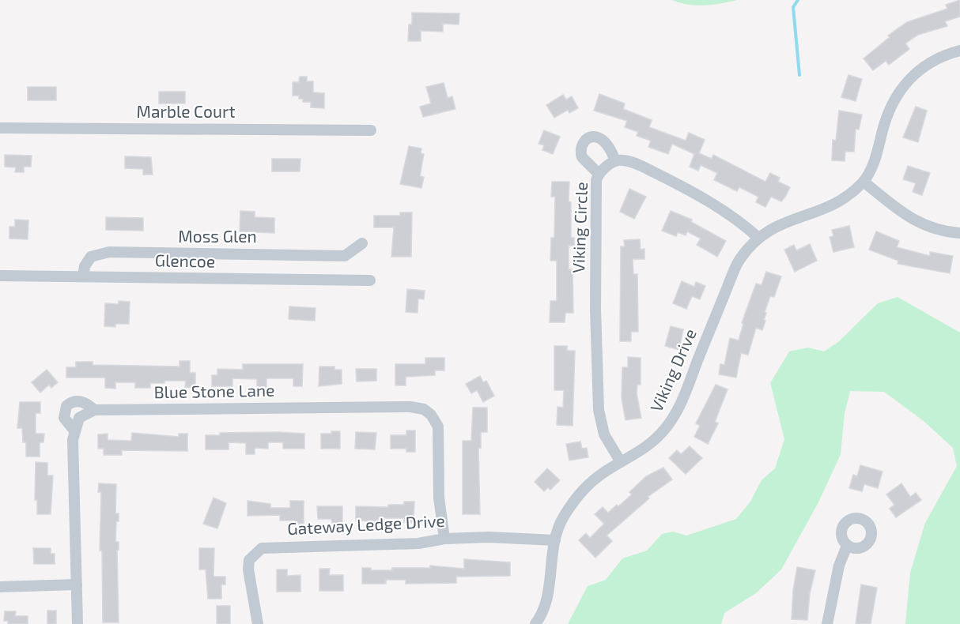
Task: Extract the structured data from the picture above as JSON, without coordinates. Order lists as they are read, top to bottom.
{
  "streets": {
    "street": [
      "Marble Court",
      "Viking Circle",
      "Moss Glen",
      "Glencoe",
      "Viking Drive",
      "Blue Stone Lane",
      "Gateway Ledge Drive"
    ]
  },
  "crossings": [
    ["Viking Circle", "Viking Drive"],
    ["Moss Glen", "Glencoe"],
    ["Viking Drive", "Gateway Ledge Drive"],
    ["Blue Stone Lane", "Gateway Ledge Drive"]
  ]
}
